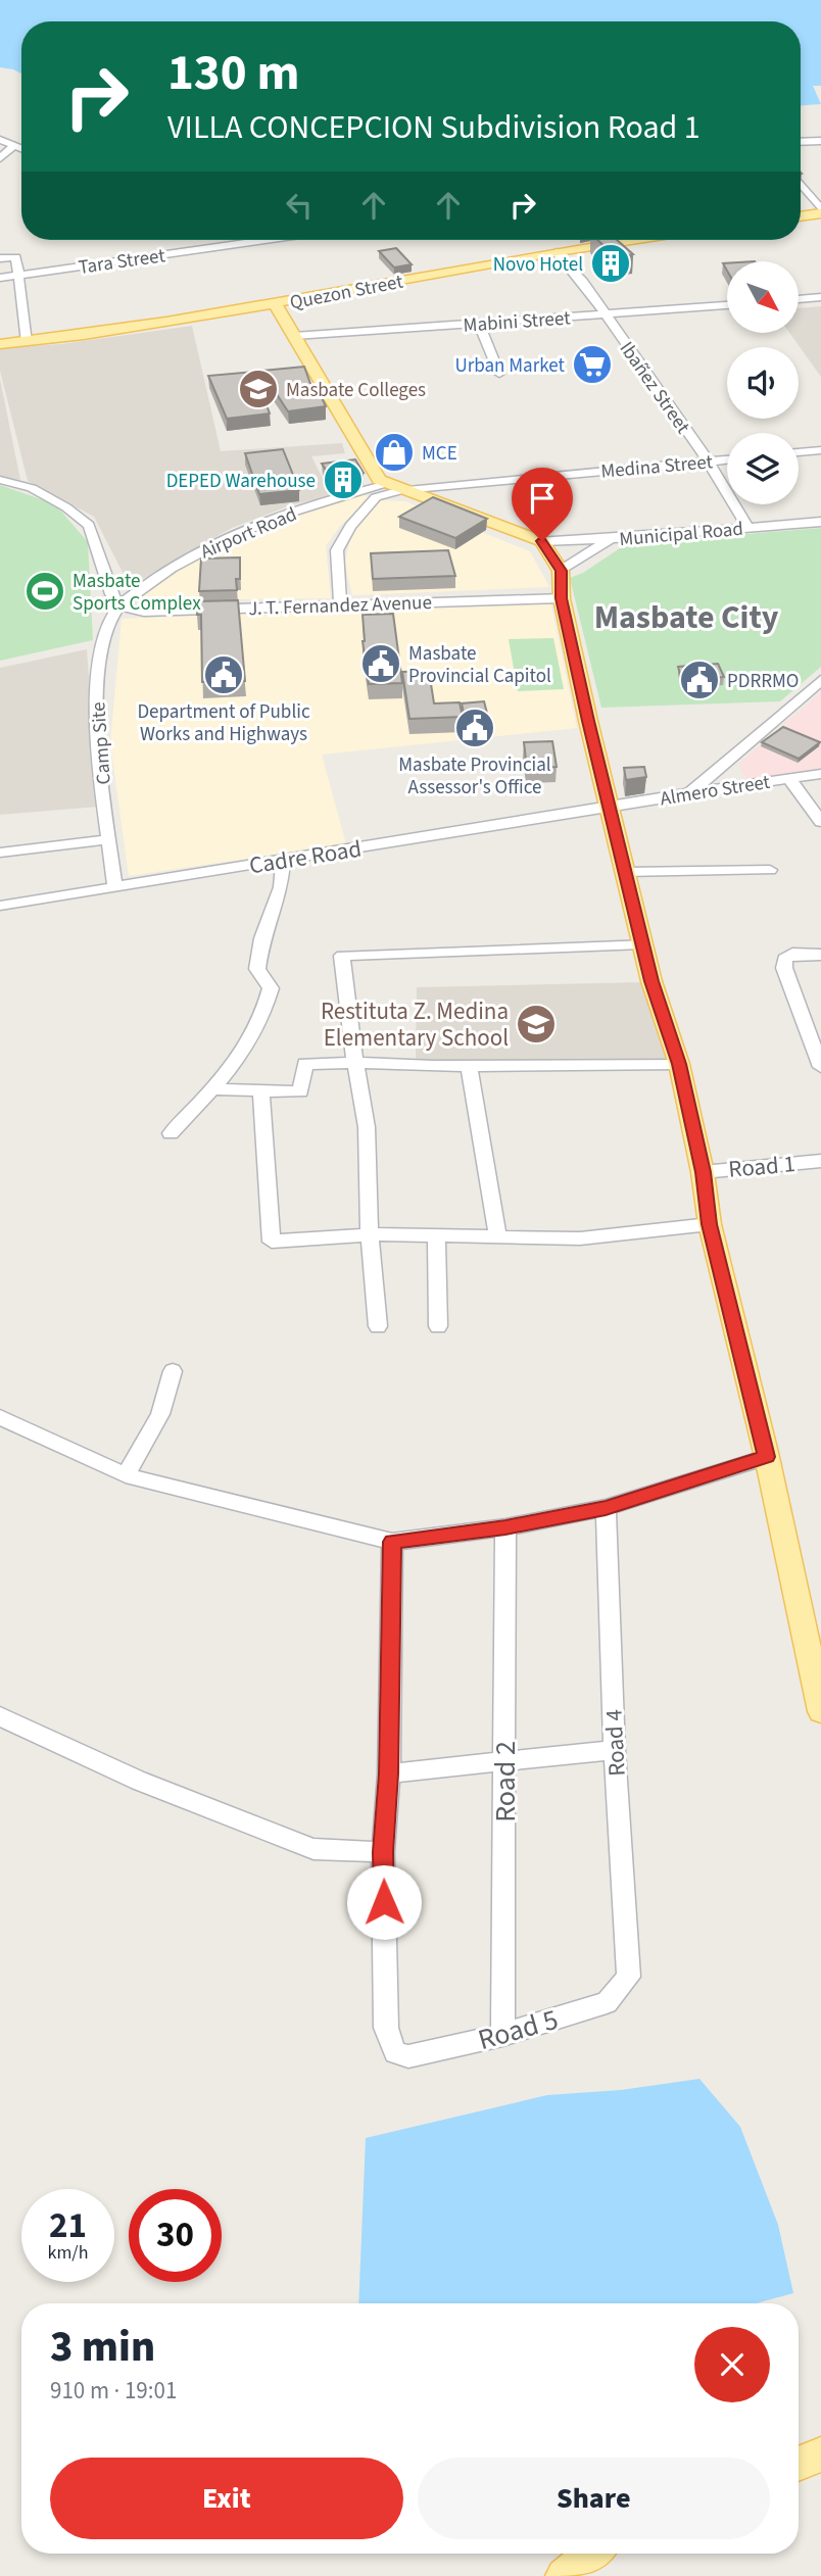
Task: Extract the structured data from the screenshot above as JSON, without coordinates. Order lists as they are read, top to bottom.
{
  "streets": {
    "main road": ["Quezon Street"],
    "street": [
      "Tara Street",
      "Mabini Street",
      "Ibañez Street",
      "Medina Street",
      "Airport Road",
      "Municipal Road",
      "J. T. Fernandez Avenue",
      "Camp Site",
      "Almero Street",
      "Cadre Road",
      "Road 1",
      "Road 4",
      "Road 2",
      "Road 5"
    ]
  },
  "crossings": [
    ["Quezon Street", "Ibañez Street"],
    ["Mabini Street", "Ibañez Street"],
    ["Ibañez Street", "Medina Street"],
    ["Ibañez Street", "Municipal Road"],
    ["Medina Street", "Airport Road"],
    ["Airport Road", "J. T. Fernandez Avenue"],
    ["Airport Road", "Camp Site"],
    ["J. T. Fernandez Avenue", "Camp Site"],
    ["Camp Site", "Cadre Road"],
    ["Almero Street", "Cadre Road"],
    ["Road 4", "Road 5"],
    ["Road 2", "Road 5"]
  ],
  "districts": ["Masbate City"],
  "places": {
    "building": ["Novo Hotel", "DEPED Warehouse"],
    "supermarket": ["Urban Market"],
    "school or university": ["Masbate Colleges", "Restituta Z. Medina Elementary School"],
    "shop": ["MCE"],
    "sports": ["Masbate Sports Complex"],
    "public building": [
      "Masbate Provincial Capitol",
      "Department of Public Works and Highways",
      "PDRRMO",
      "Masbate Provincial Assessor's Office"
    ]
  },
  "north": "bottom right",
  "page": {
    "turn": ["130 m", "VILLA CONCEPCION Subdivision Road 1"],
    "speed": "21 km/h",
    "limit": "30",
    "heading": ["3 min", "910 m · 19:01"],
    "buttons": ["Exit", "Share"]
  }
}
